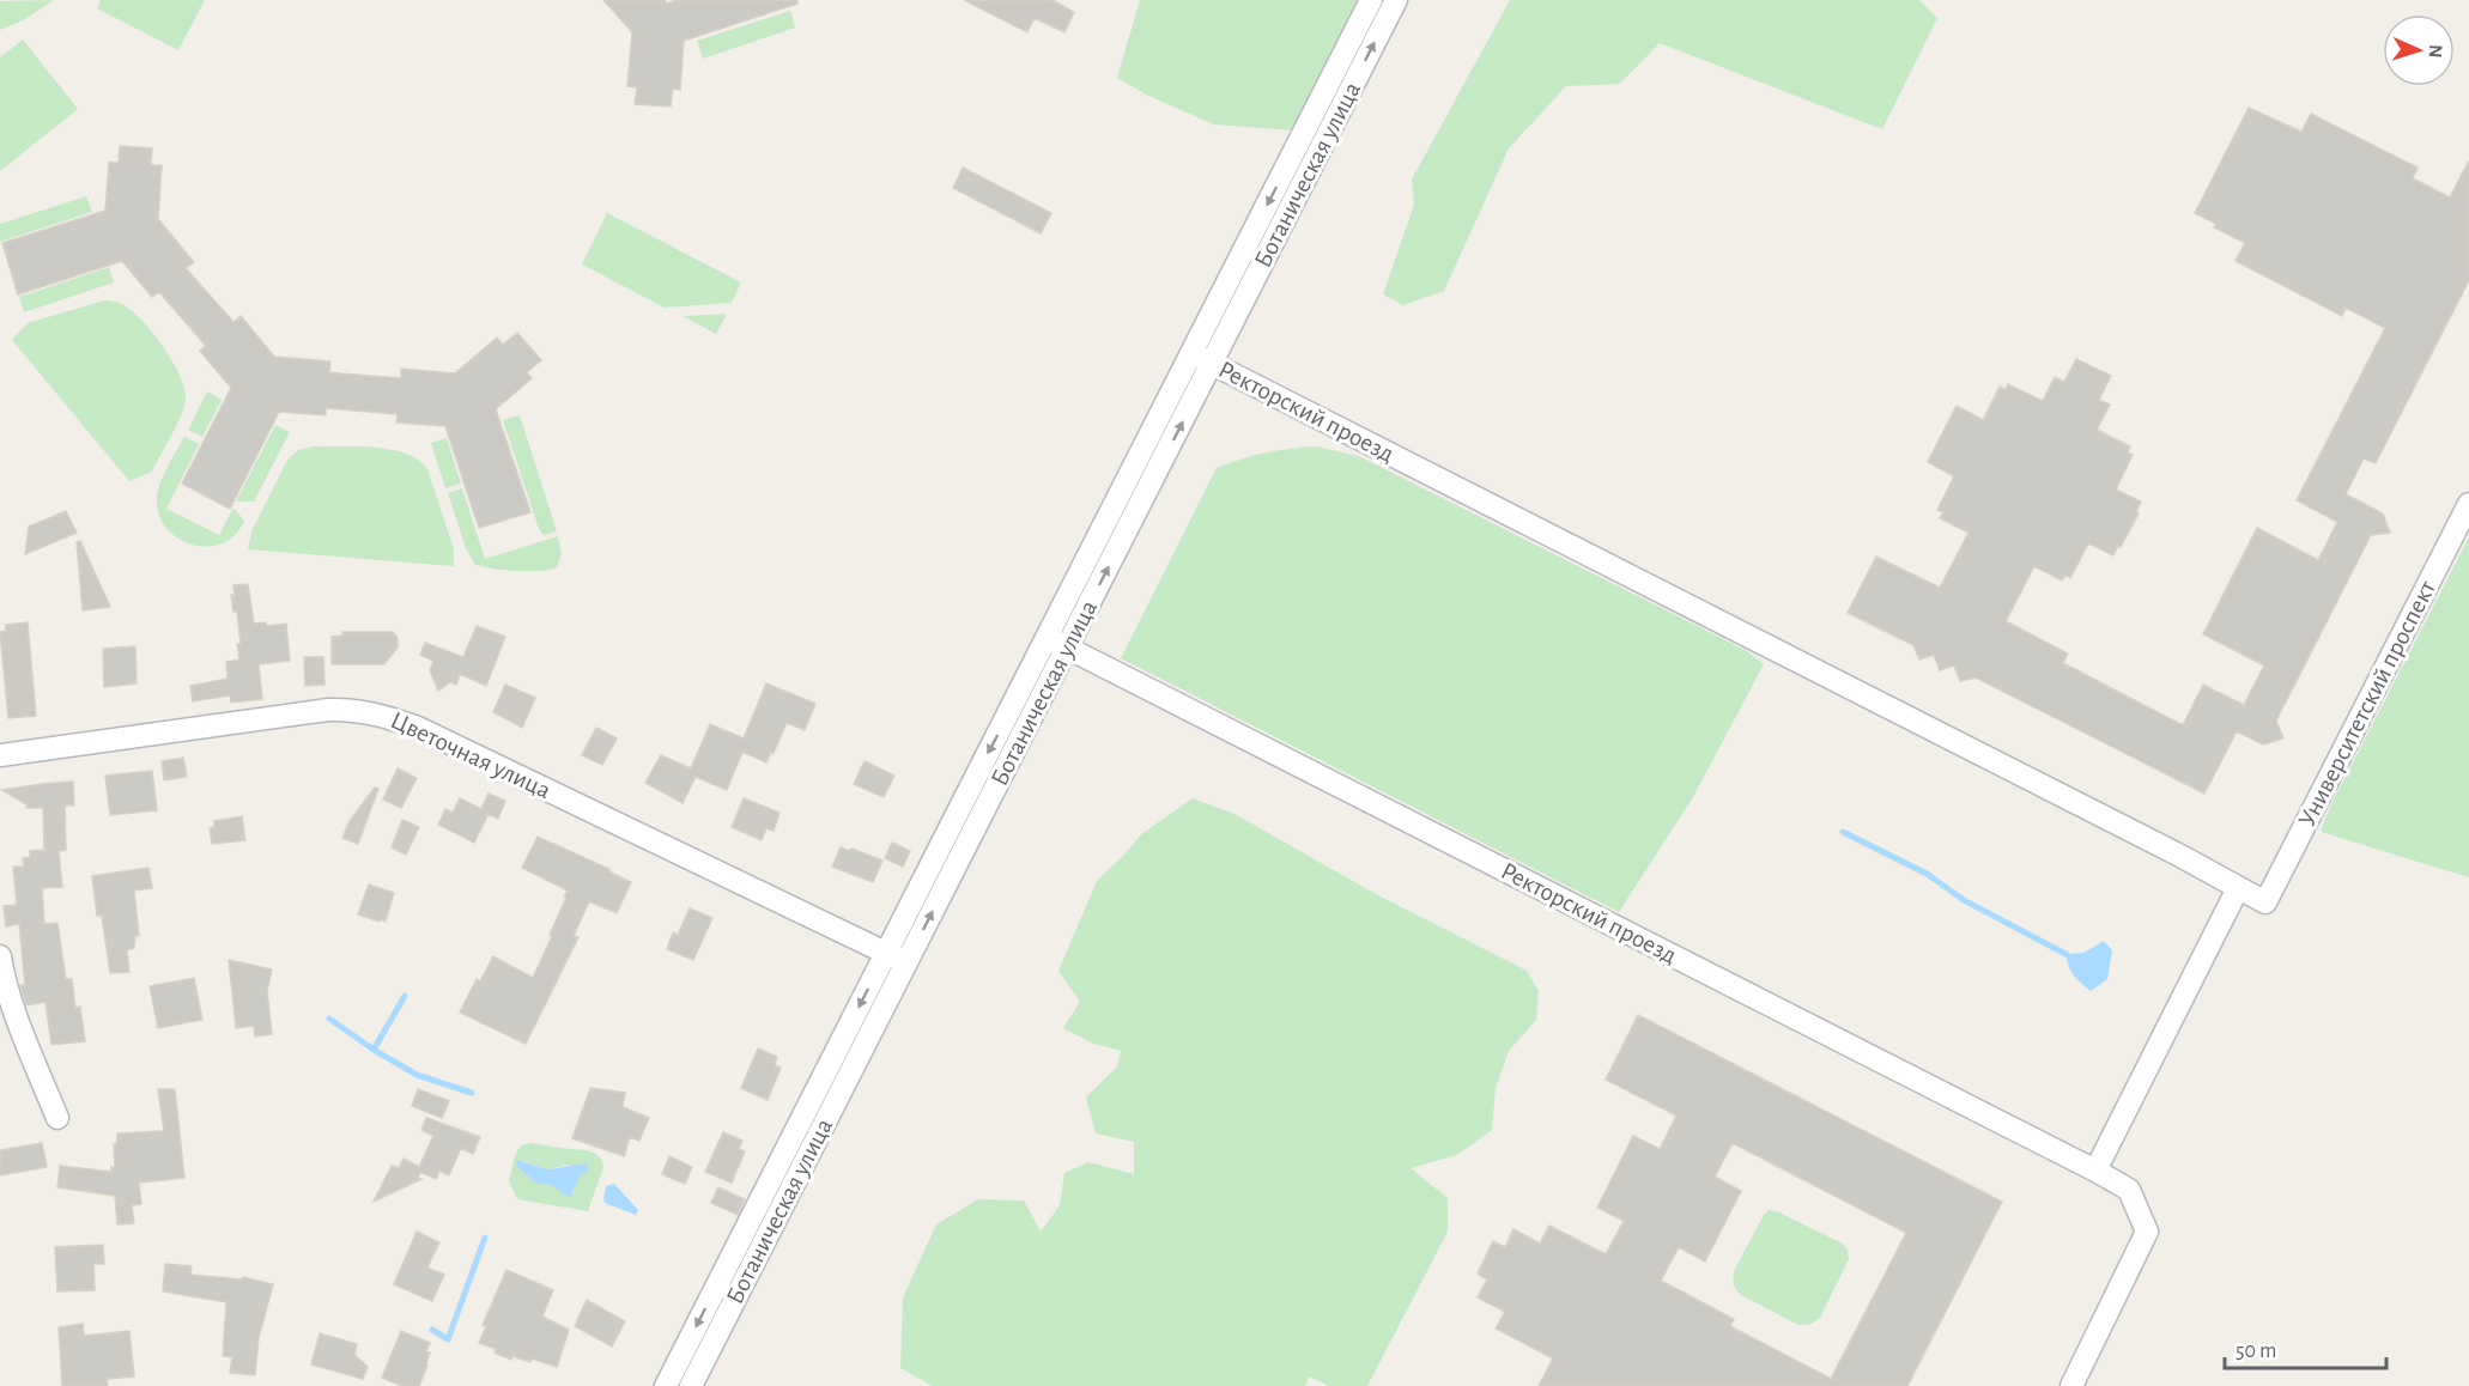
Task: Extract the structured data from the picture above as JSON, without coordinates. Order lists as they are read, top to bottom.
{
  "streets": {
    "street": [
      "Ботаническая улица",
      "Ректорский проезд",
      "Университетский проспект",
      "Цветочная улица"
    ]
  },
  "crossings": [
    ["Ботаническая улица", "Ректорский проезд"],
    ["Ботаническая улица", "Цветочная улица"],
    ["Ректорский проезд", "Университетский проспект"]
  ],
  "scale_bar": "50 m",
  "north": "right"
}
